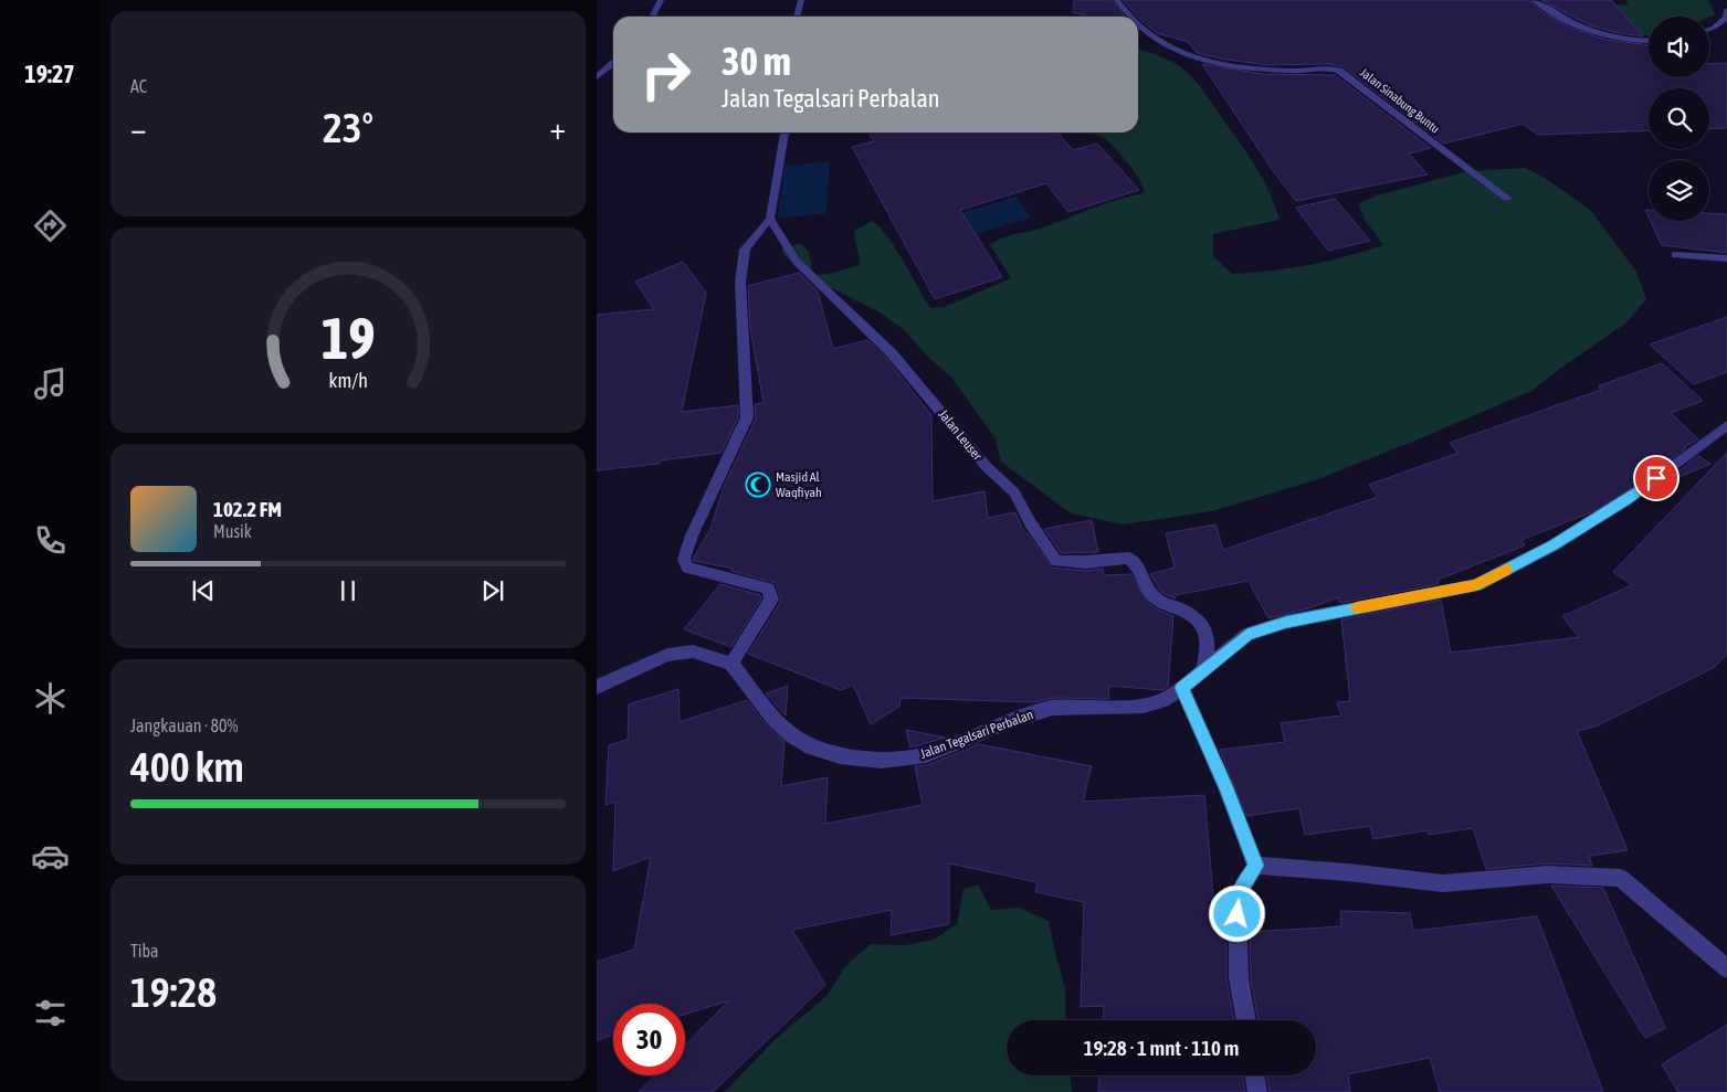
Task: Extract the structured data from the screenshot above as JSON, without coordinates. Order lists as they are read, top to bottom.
{
  "streets": {
    "street": ["Jalan Sinabung Buntu", "Jalan Leuser", "Jalan Tegalsari Perbalan"]
  },
  "crossings": [
    ["Jalan Leuser", "Jalan Tegalsari Perbalan"]
  ],
  "places": {
    "mosque": ["Masjid Al Waqfiyah"]
  },
  "page": {
    "tabs": "19:27",
    "tile": [
      "AC",
      ["Jangkauan · 80%", "400 km"],
      ["Tiba", "19:28"]
    ],
    "turn": ["30 m", "Jalan Tegalsari Perbalan"],
    "heat": ["−", "23°", "+"],
    "song": ["102.2 FM", "Musik"],
    "limit": "30",
    "trip": "19:28 · 1 mnt · 110 m",
    "gauge": ["19", "km/h"]
  }
}
